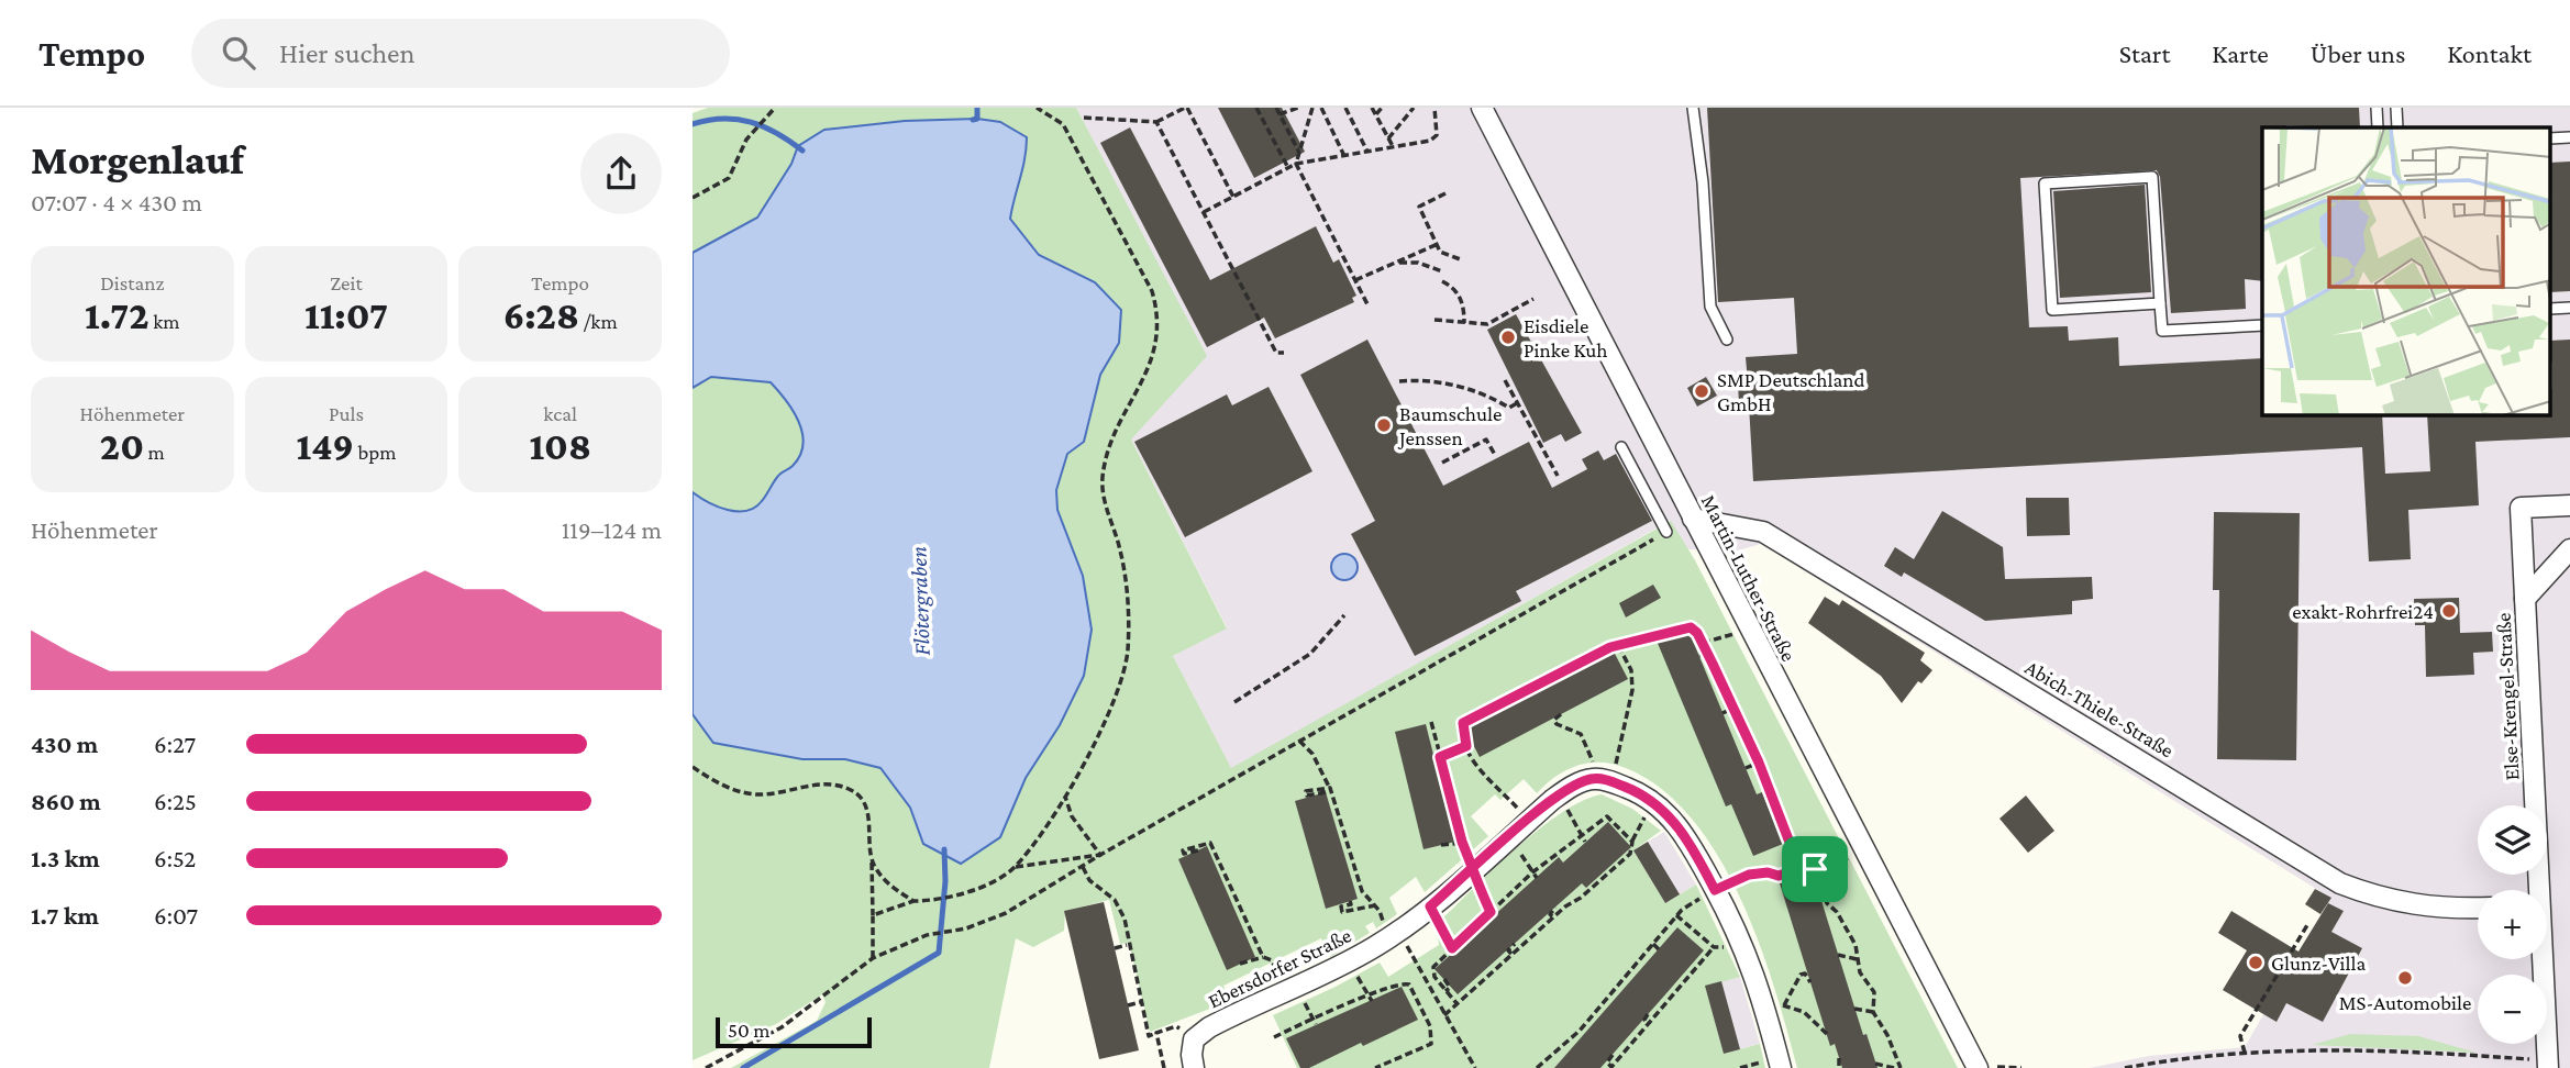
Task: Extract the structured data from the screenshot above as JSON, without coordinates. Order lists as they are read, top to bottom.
{
  "streets": {
    "street": [
      "Martin-Luther-Straße",
      "Else-Krengel-Straße",
      "Abich-Thiele-Straße",
      "Ebersdorfer Straße"
    ]
  },
  "crossings": [
    ["Martin-Luther-Straße", "Abich-Thiele-Straße"]
  ],
  "water": ["Flötergraben"],
  "places": [
    "Eisdiele Pinke Kuh",
    "SMP Deutschland GmbH",
    "Baumschule Jenssen",
    "exakt-Rohrfrei24",
    "Glunz-Villa",
    "MS-Automobile"
  ],
  "scale_bar": "50 m",
  "page": {
    "header": "Tempo",
    "search": "Hier suchen",
    "nav": [
      "Start",
      "Karte",
      "Über uns",
      "Kontakt"
    ],
    "heading": ["Morgenlauf", "07:07 · 4 × 430 m"],
    "stats": [
      ["Distanz", "1.72 km"],
      ["Zeit", "11:07"],
      ["Tempo", "6:28 /km"],
      ["Höhenmeter", "20 m"],
      ["Puls", "149 bpm"],
      ["kcal", "108"]
    ],
    "chart": ["Höhenmeter", "119–124 m"],
    "list": [
      {
        "name": "430 m",
        "note": "6:27"
      },
      {
        "name": "860 m",
        "note": "6:25"
      },
      {
        "name": "1.3 km",
        "note": "6:52"
      },
      {
        "name": "1.7 km",
        "note": "6:07"
      }
    ],
    "map_buttons": ["+", "−"],
    "scale": "50 m"
  }
}
